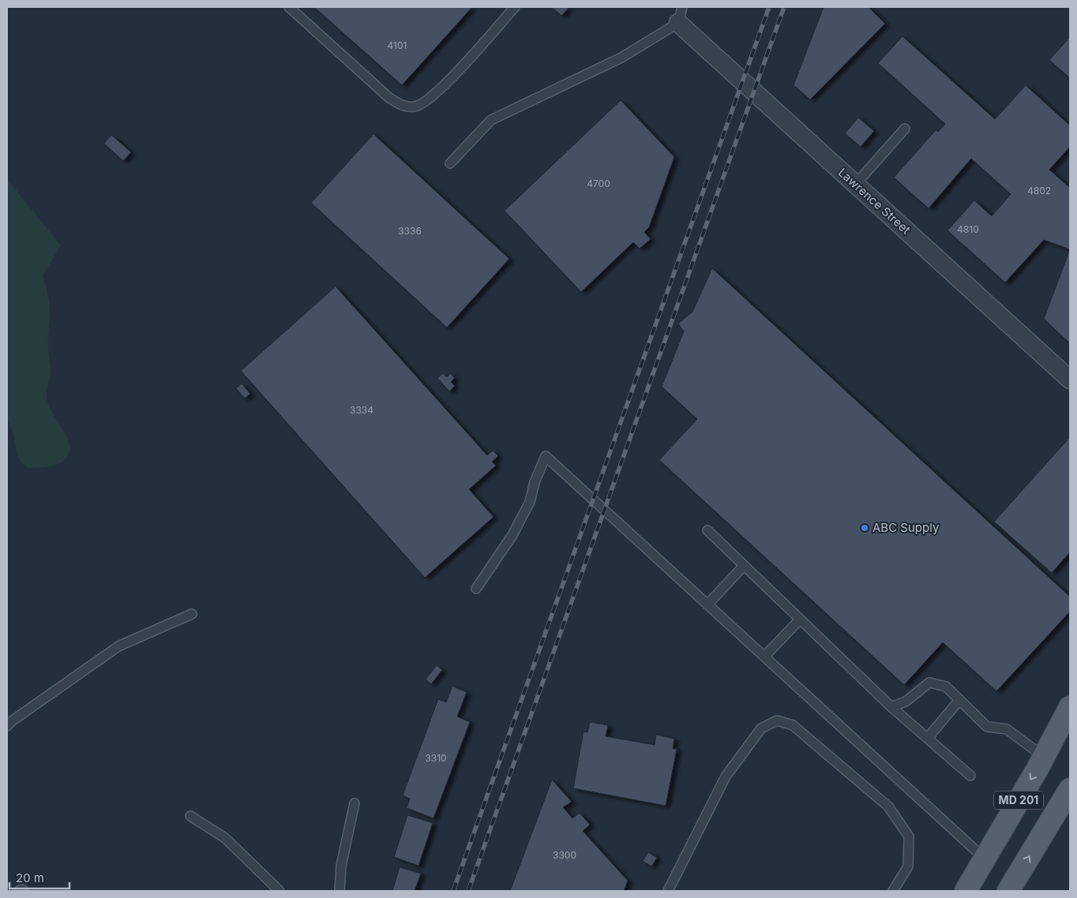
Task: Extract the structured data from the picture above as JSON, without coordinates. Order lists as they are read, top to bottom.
{
  "streets": {
    "main road": ["MD 201"],
    "street": ["Lawrence Street"]
  },
  "places": ["ABC Supply"],
  "house_numbers": [
    "4101",
    "4700",
    "4802",
    "4810",
    "3336",
    "3334",
    "3310",
    "3300"
  ],
  "scale_bar": "20 m"
}
